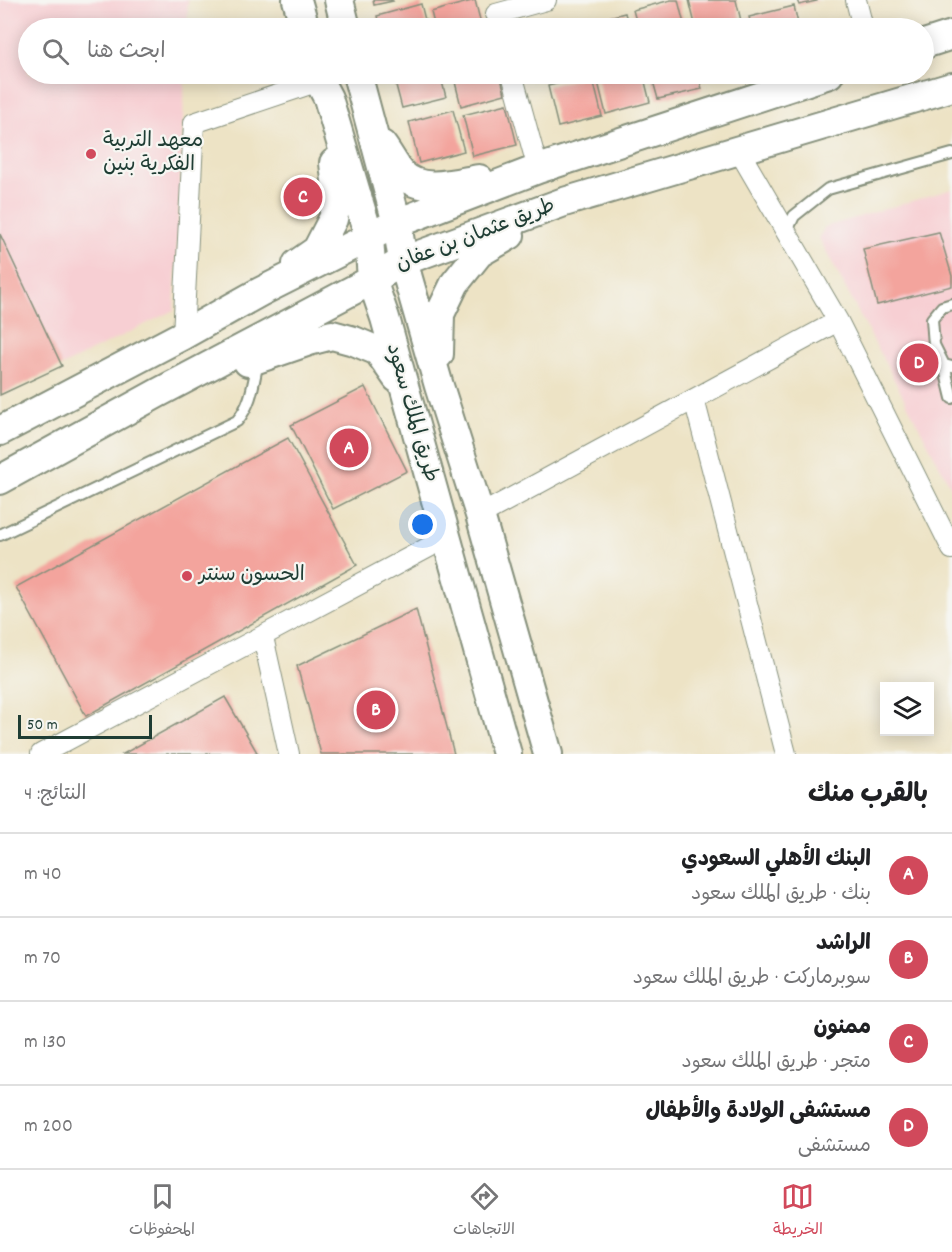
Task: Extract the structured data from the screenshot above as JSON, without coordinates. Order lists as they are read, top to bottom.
{
  "streets": {
    "main road": ["طريق عثمان بن عفان", "طريق الملك سعود"]
  },
  "crossings": [
    ["طريق عثمان بن عفان", "طريق الملك سعود"]
  ],
  "places": ["معهد التربية الفكرية بنين", "الحسون سنتر"],
  "scale_bar": "50 m",
  "page": {
    "search": "ابحث هنا",
    "pins": [
      "C",
      "D",
      "A",
      "B"
    ],
    "scale": "50 m",
    "heading": ["بالقرب منك", "النتائج: 4"],
    "list": [
      {
        "mark": "A",
        "name": "البنك الأهلي السعودي",
        "note": "بنك · طريق الملك سعود",
        "value": "40 m"
      },
      {
        "mark": "B",
        "name": "الراشد",
        "note": "سوبرماركت · طريق الملك سعود",
        "value": "70 m"
      },
      {
        "mark": "C",
        "name": "ممنون",
        "note": "متجر · طريق الملك سعود",
        "value": "130 m"
      },
      {
        "mark": "D",
        "name": "مستشفى الولادة والأطفال",
        "note": "مستشفى",
        "value": "200 m"
      }
    ],
    "nav": ["الخريطة", "الاتجاهات", "المحفوظات"]
  }
}
